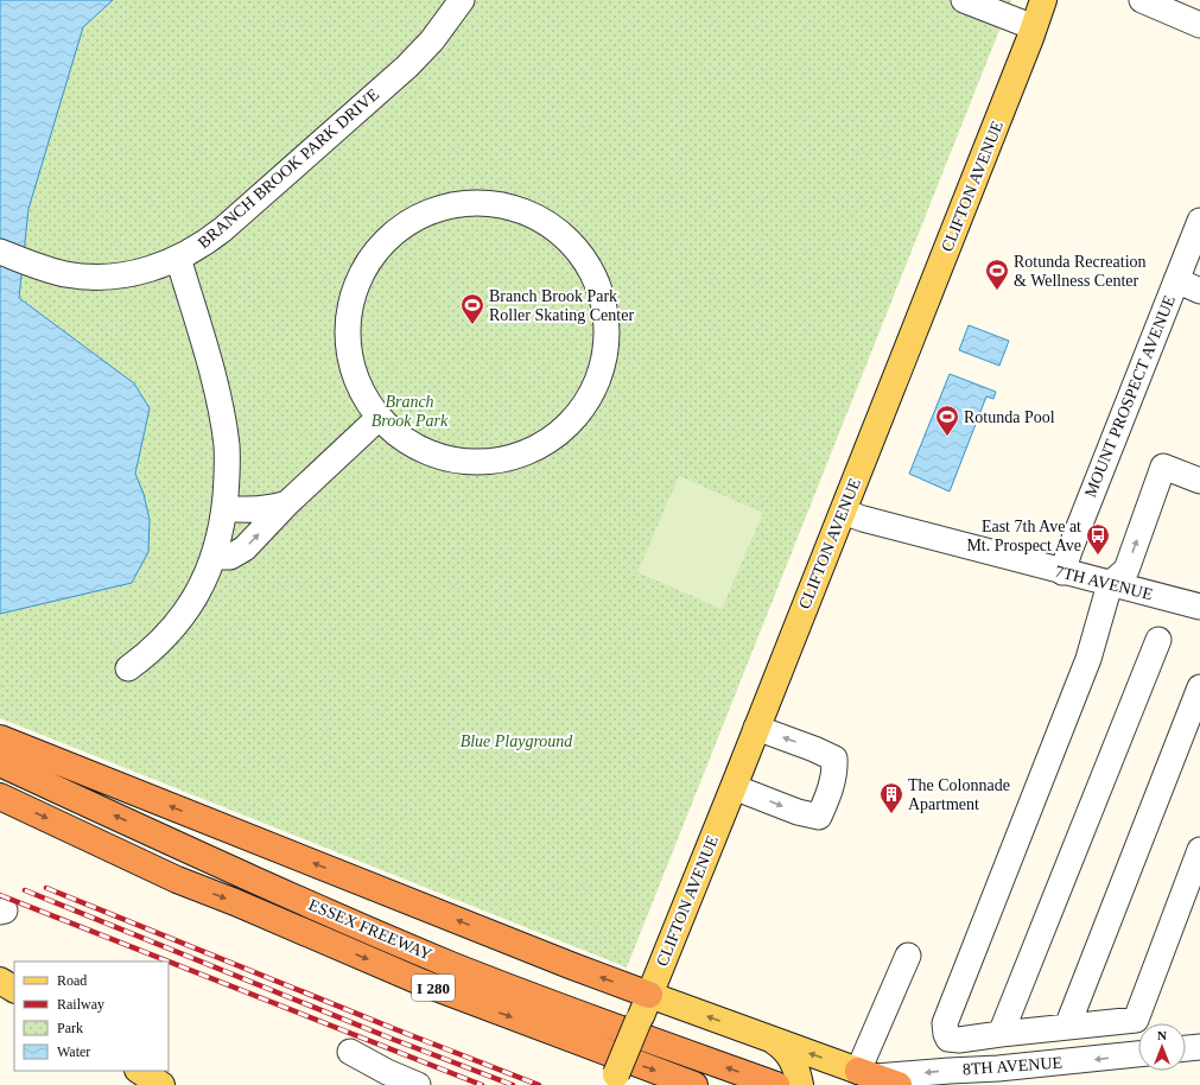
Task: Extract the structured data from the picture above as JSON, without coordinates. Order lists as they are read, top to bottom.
{
  "streets": {
    "highway": ["ESSEX FREEWAY", "I 280"],
    "main road": ["CLIFTON AVENUE", "8TH AVENUE"],
    "street": ["BRANCH BROOK PARK DRIVE", "MOUNT PROSPECT AVENUE", "7TH AVENUE"]
  },
  "crossings": [
    ["CLIFTON AVENUE", "7TH AVENUE"],
    ["CLIFTON AVENUE", "8TH AVENUE"],
    ["MOUNT PROSPECT AVENUE", "7TH AVENUE"]
  ],
  "one_way": ["8TH AVENUE"],
  "parks": ["Branch Brook Park", "Blue Playground"],
  "places": {
    "sports": ["Rotunda Recreation & Wellness Center", "Branch Brook Park Roller Skating Center", "Rotunda Pool"],
    "bus stop": ["East 7th Ave at Mt. Prospect Ave"],
    "building": ["The Colonnade Apartment"]
  },
  "legend": [
    "Road",
    "Railway",
    "Park",
    "Water"
  ],
  "north": "top"
}
